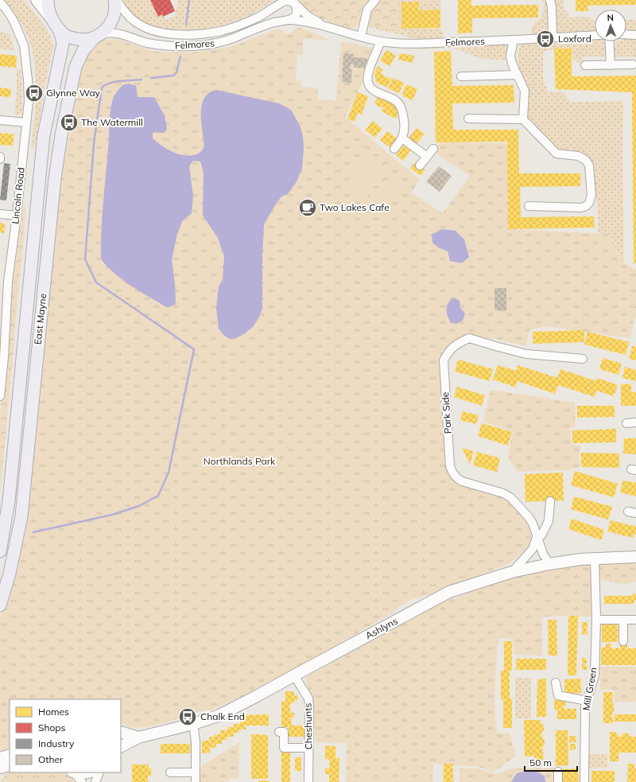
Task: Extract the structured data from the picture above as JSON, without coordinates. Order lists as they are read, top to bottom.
{
  "streets": {
    "main road": ["East Mayne"],
    "street": [
      "Felmores",
      "Lincoln Road",
      "Park Side",
      "Ashlyns",
      "Mill Green",
      "Cheshunts"
    ]
  },
  "crossings": [
    ["Felmores", "East Mayne"],
    ["Park Side", "Ashlyns"],
    ["Ashlyns", "Mill Green"],
    ["Ashlyns", "Cheshunts"]
  ],
  "parks": ["Northlands Park"],
  "places": {
    "bus stop": [
      "Loxford",
      "Glynne Way",
      "The Watermill",
      "Chalk End"
    ],
    "cafe": ["Two Lakes Cafe"]
  },
  "legend": [
    "Homes",
    "Shops",
    "Industry",
    "Other"
  ],
  "scale_bar": "50 m",
  "north": "top"
}
